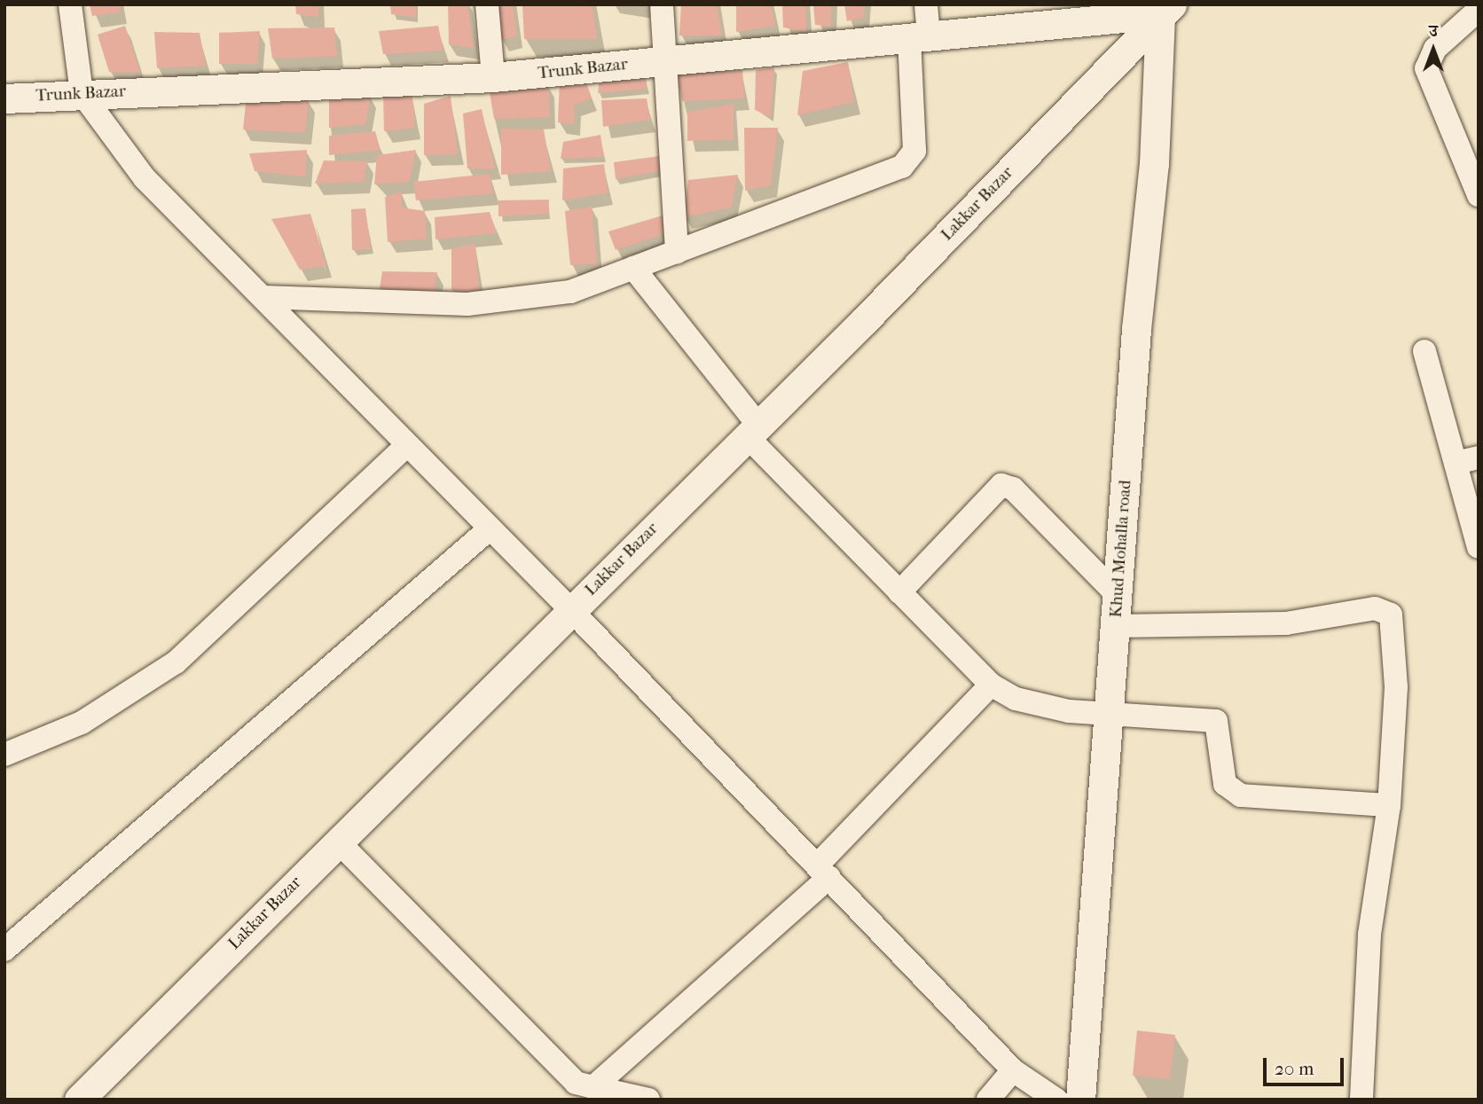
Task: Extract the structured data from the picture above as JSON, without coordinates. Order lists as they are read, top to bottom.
{
  "streets": {
    "street": ["Trunk Bazar", "Lakkar Bazar", "Khud Mohalla road"]
  },
  "crossings": [
    ["Trunk Bazar", "Lakkar Bazar"],
    ["Trunk Bazar", "Khud Mohalla road"],
    ["Lakkar Bazar", "Khud Mohalla road"]
  ],
  "scale_bar": "20 m",
  "north": "top"
}
